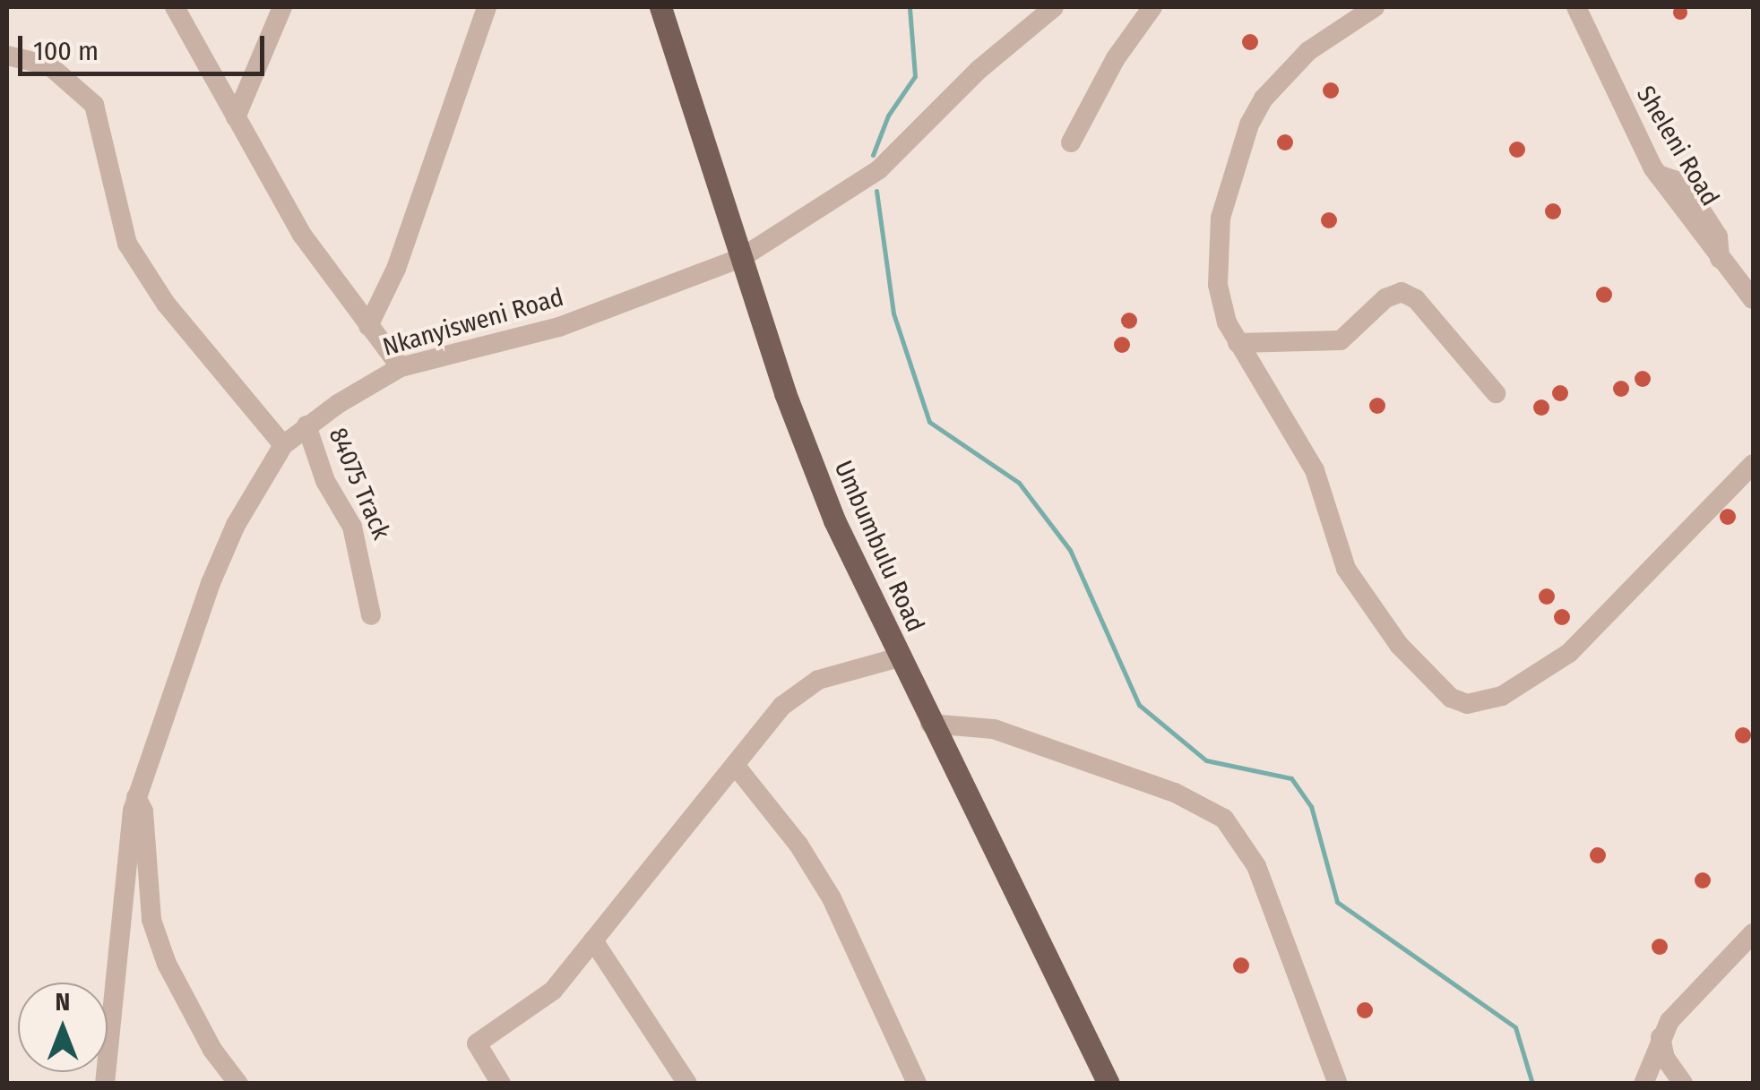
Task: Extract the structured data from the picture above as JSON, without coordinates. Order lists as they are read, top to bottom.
{
  "streets": {
    "main road": ["Umbumbulu Road"],
    "street": ["Sheleni Road", "Nkanyisweni Road", "84075 Track"]
  },
  "crossings": [
    ["Nkanyisweni Road", "84075 Track"],
    ["Nkanyisweni Road", "Umbumbulu Road"]
  ],
  "scale_bar": "100 m",
  "north": "top"
}
